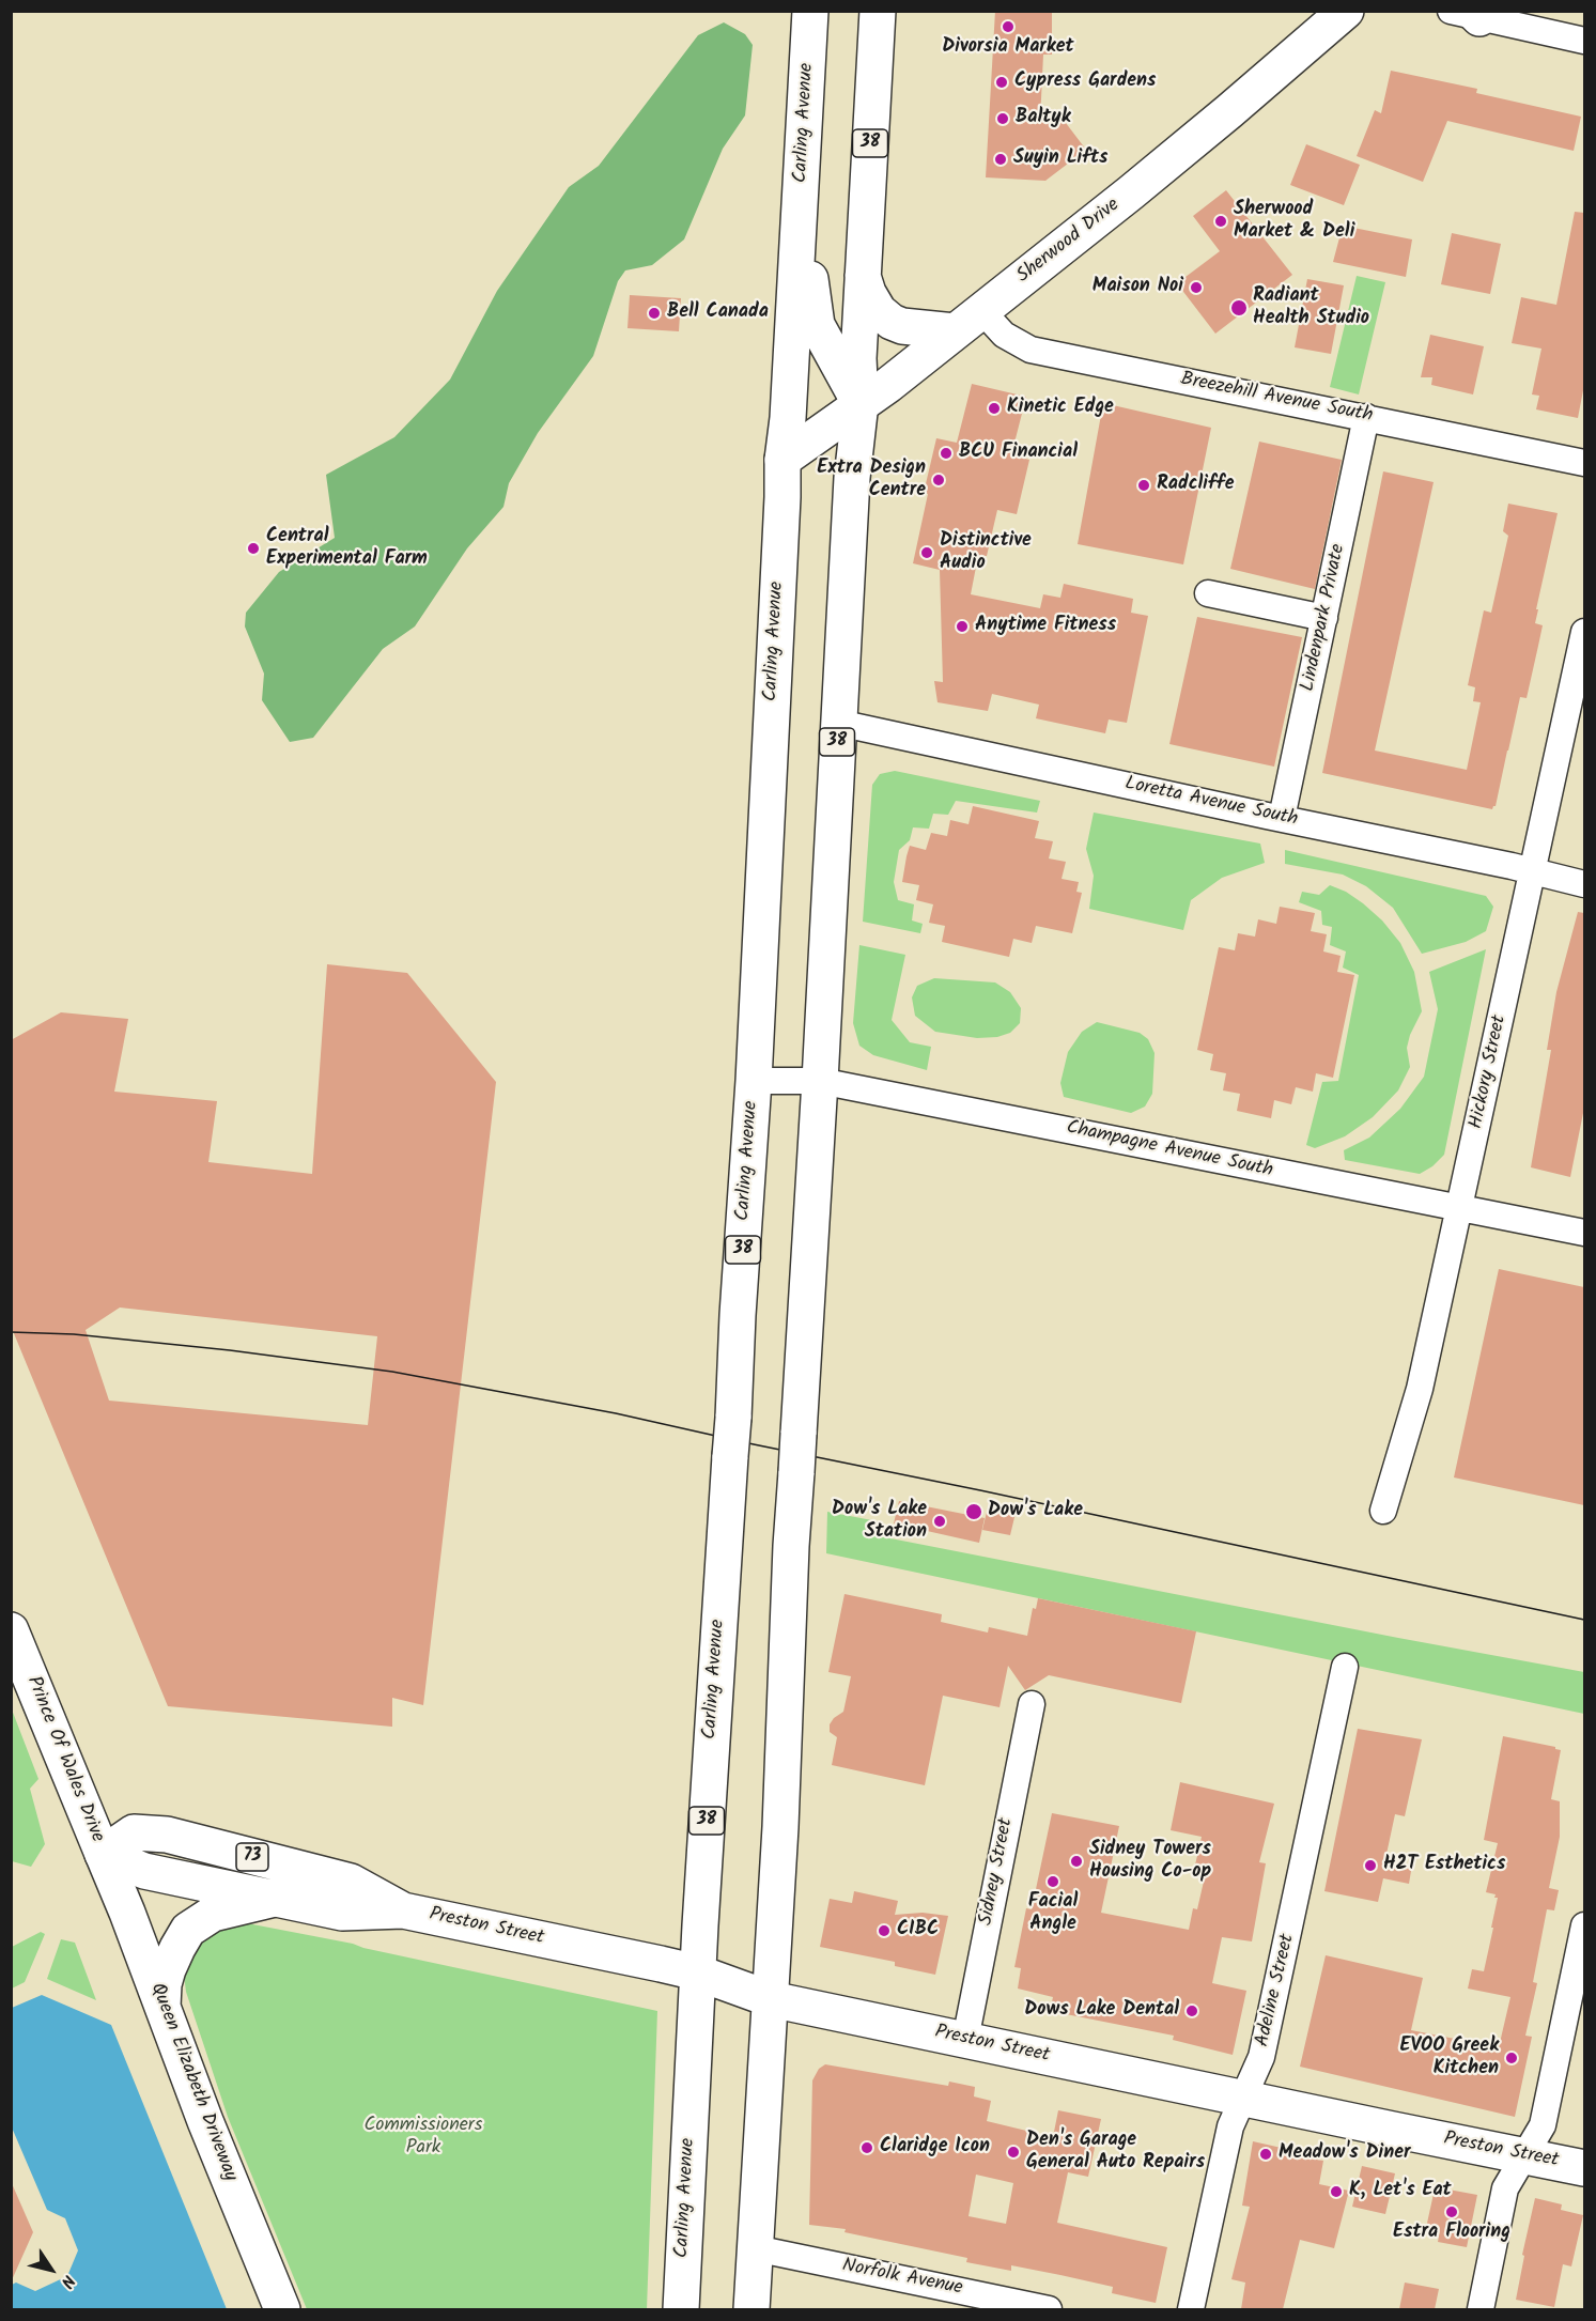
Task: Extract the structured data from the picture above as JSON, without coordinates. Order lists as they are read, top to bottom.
{
  "streets": {
    "main road": [
      "Carling Avenue",
      "38",
      "Sherwood Drive",
      "Prince Of Wales Drive",
      "73",
      "Preston Street",
      "Queen Elizabeth Driveway"
    ],
    "street": [
      "Breezehill Avenue South",
      "Lindenpark Private",
      "Loretta Avenue South",
      "Hickory Street",
      "Champagne Avenue South",
      "Sidney Street",
      "Adeline Street",
      "Norfolk Avenue"
    ]
  },
  "crossings": [
    ["Carling Avenue", "Sherwood Drive"],
    ["Carling Avenue", "Champagne Avenue South"],
    ["Carling Avenue", "Preston Street"],
    ["38", "Sherwood Drive"],
    ["38", "Loretta Avenue South"],
    ["38", "Champagne Avenue South"],
    ["38", "Preston Street"],
    ["38", "Norfolk Avenue"],
    ["Sherwood Drive", "Breezehill Avenue South"],
    ["Breezehill Avenue South", "Lindenpark Private"],
    ["Lindenpark Private", "Loretta Avenue South"],
    ["Loretta Avenue South", "Hickory Street"],
    ["Hickory Street", "Champagne Avenue South"],
    ["Prince Of Wales Drive", "Preston Street"],
    ["Prince Of Wales Drive", "Queen Elizabeth Driveway"],
    ["Sidney Street", "Preston Street"],
    ["Preston Street", "Adeline Street"],
    ["Preston Street", "Queen Elizabeth Driveway"]
  ],
  "parks": ["Commissioners Park"],
  "places": [
    "Divorsia Market",
    "Cypress Gardens",
    "Baltyk",
    "Suyin Lifts",
    "Sherwood Market & Deli",
    "Maison Noi",
    "Radiant Health Studio",
    "Bell Canada",
    "Kinetic Edge",
    "BCU Financial",
    "Extra Design Centre",
    "Radcliffe",
    "Central Experimental Farm",
    "Distinctive Audio",
    "Anytime Fitness",
    "Dow's Lake",
    "Dow's Lake Station",
    "Sidney Towers Housing Co-op",
    "H2T Esthetics",
    "Facial Angle",
    "CIBC",
    "Dows Lake Dental",
    "EVOO Greek Kitchen",
    "Claridge Icon",
    "Den's Garage General Auto Repairs",
    "Meadow's Diner",
    "K, Let's Eat",
    "Estra Flooring"
  ],
  "north": "bottom right"
}
